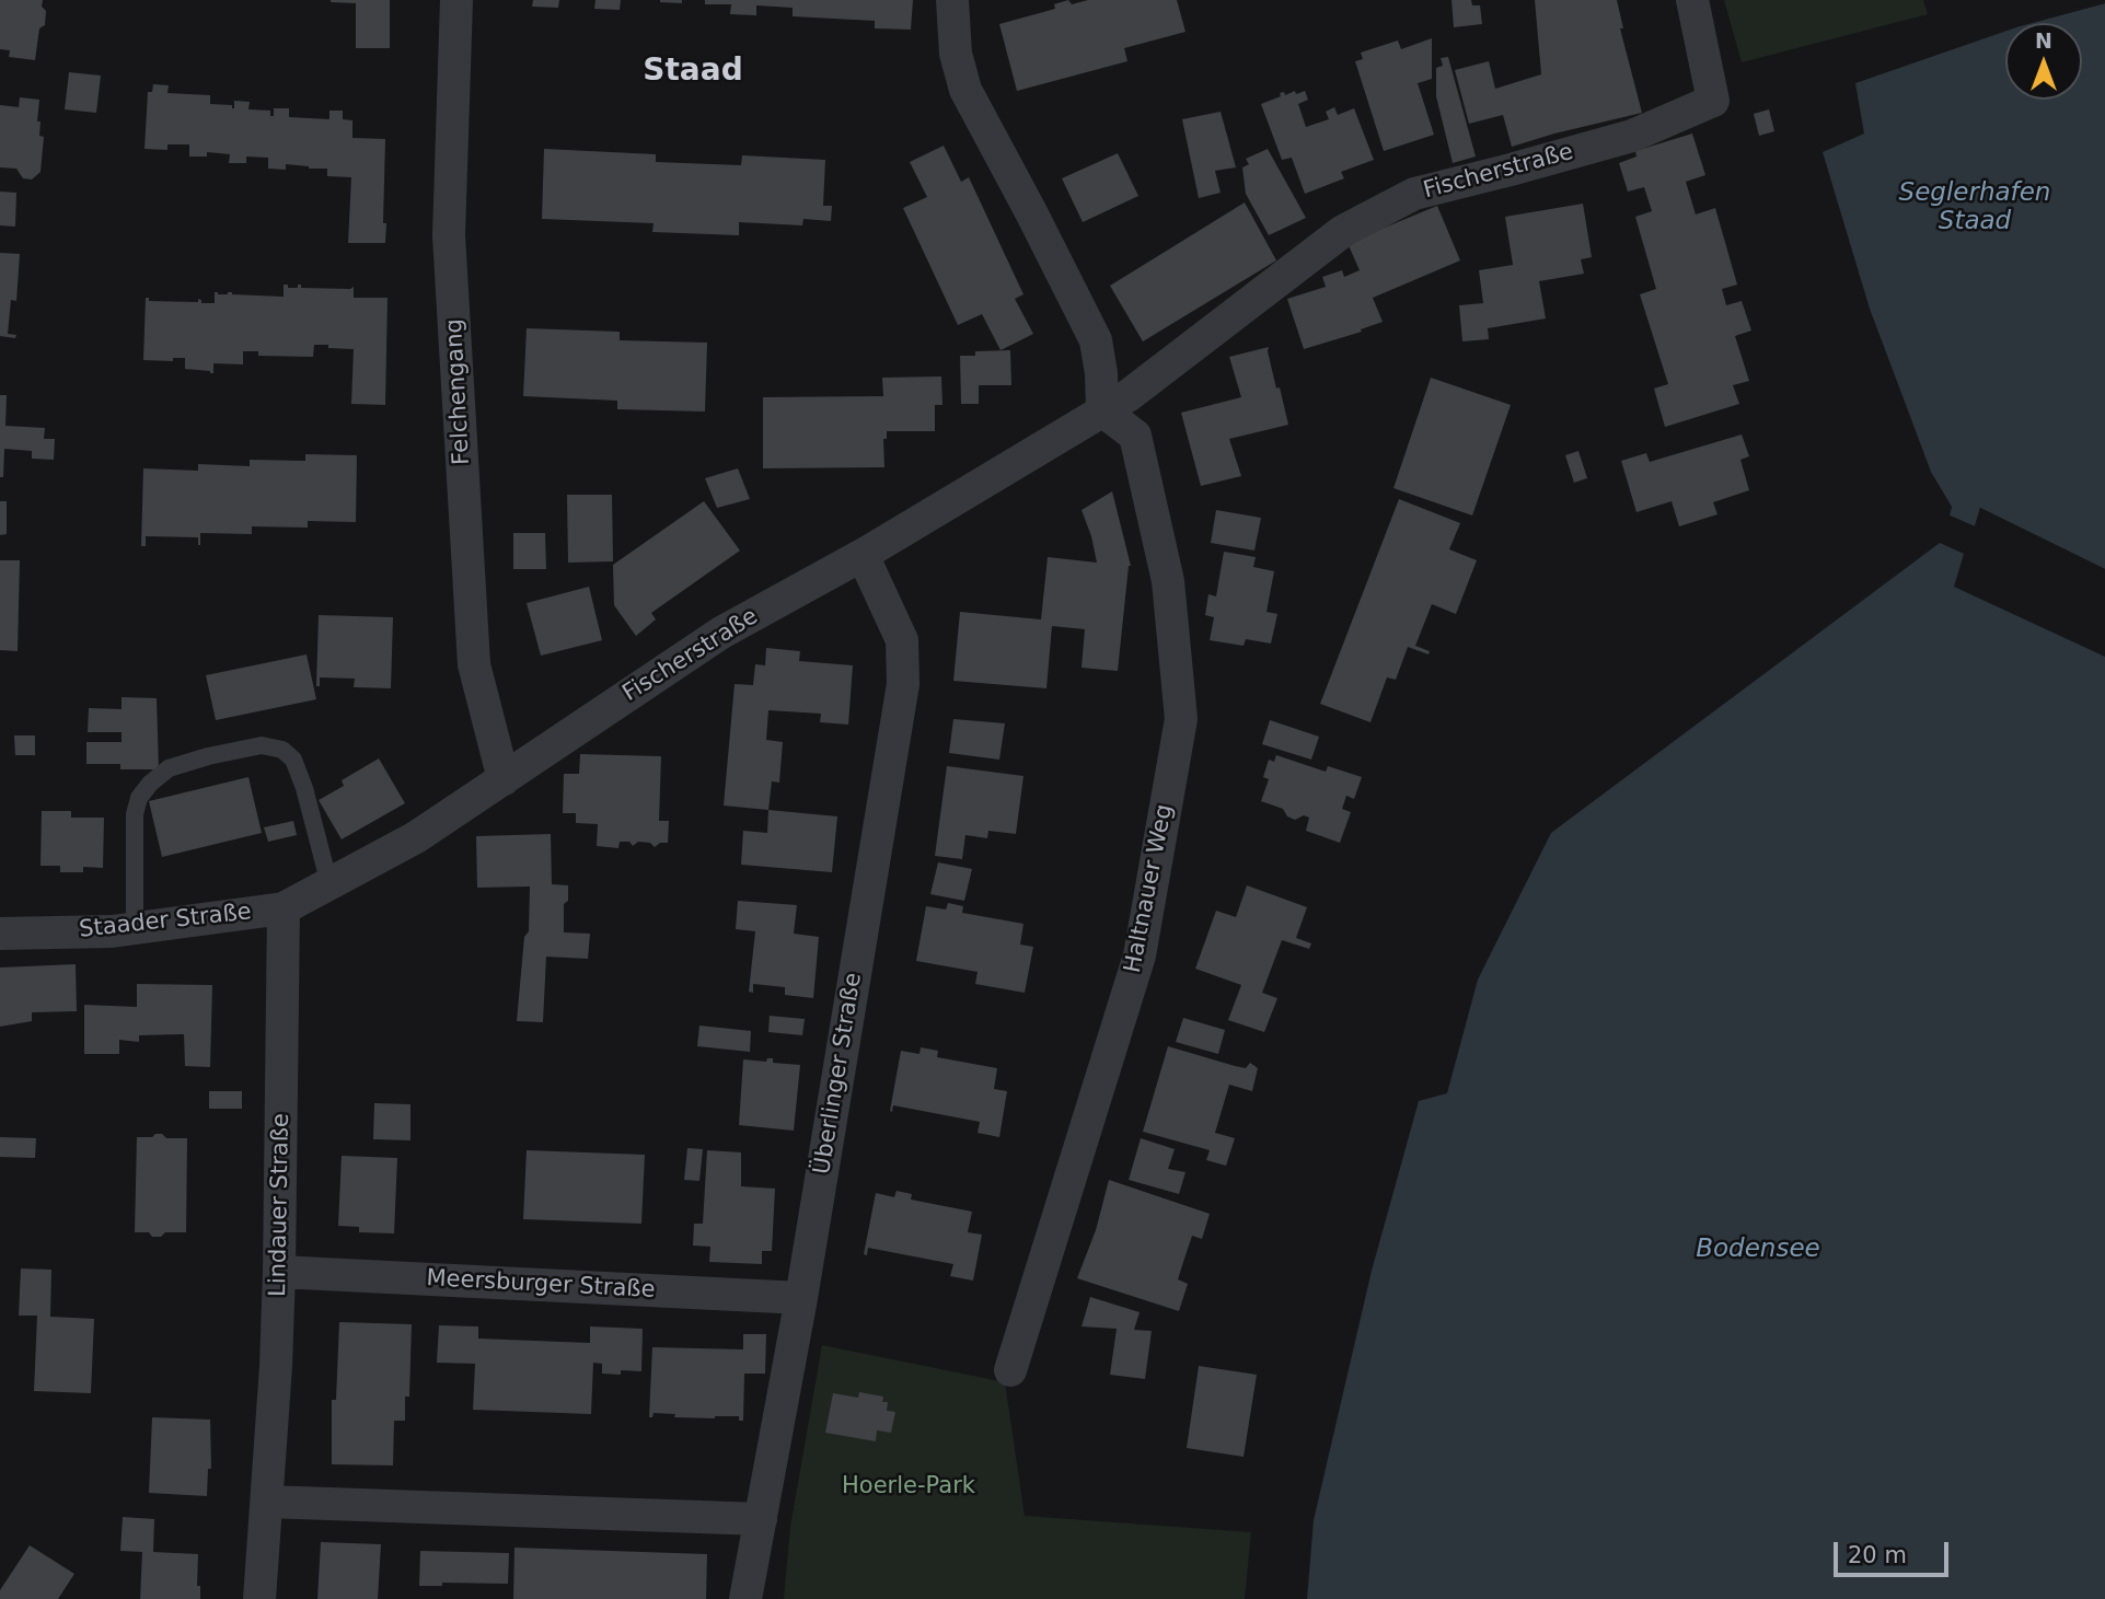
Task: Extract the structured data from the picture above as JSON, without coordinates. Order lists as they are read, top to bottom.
{
  "streets": {
    "street": [
      "Fischerstraße",
      "Felchengang",
      "Haltnauer Weg",
      "Staader Straße",
      "Überlinger Straße",
      "Lindauer Straße",
      "Meersburger Straße"
    ]
  },
  "crossings": [
    ["Fischerstraße", "Felchengang"],
    ["Fischerstraße", "Haltnauer Weg"],
    ["Fischerstraße", "Staader Straße"],
    ["Fischerstraße", "Überlinger Straße"],
    ["Fischerstraße", "Lindauer Straße"],
    ["Staader Straße", "Lindauer Straße"],
    ["Überlinger Straße", "Meersburger Straße"],
    ["Lindauer Straße", "Meersburger Straße"]
  ],
  "districts": ["Staad"],
  "water": ["Seglerhafen Staad", "Bodensee"],
  "parks": ["Hoerle-Park"],
  "scale_bar": "20 m",
  "north": "top"
}
